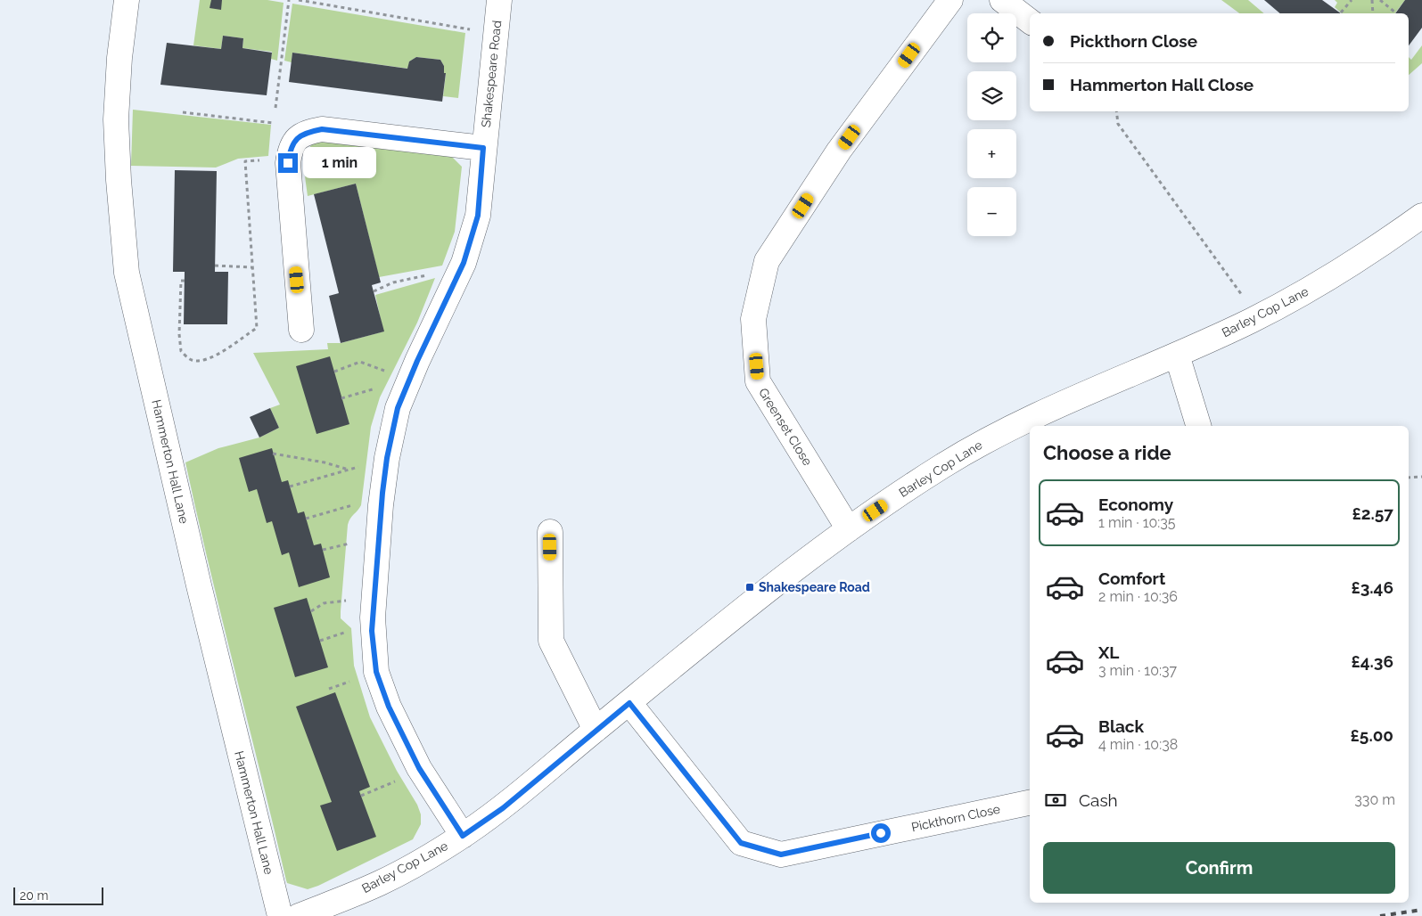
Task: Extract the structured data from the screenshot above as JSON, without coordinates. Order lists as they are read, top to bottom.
{
  "streets": {
    "street": [
      "Shakespeare Road",
      "Barley Cop Lane",
      "Greenset Close",
      "Hammerton Hall Lane",
      "Pickthorn Close"
    ]
  },
  "crossings": [
    ["Shakespeare Road", "Barley Cop Lane"],
    ["Barley Cop Lane", "Greenset Close"],
    ["Barley Cop Lane", "Pickthorn Close"]
  ],
  "places": {
    "transit": ["Shakespeare Road"]
  },
  "scale_bar": "20 m",
  "page": {
    "map_buttons": ["+", "−"],
    "banner": ["Pickthorn Close", "Hammerton Hall Close"],
    "bubble": "1 min",
    "heading": "Choose a ride",
    "list": [
      {
        "name": "Economy",
        "note": "1 min · 10:35",
        "value": "£2.57"
      },
      {
        "name": "Comfort",
        "note": "2 min · 10:36",
        "value": "£3.46"
      },
      {
        "name": "XL",
        "note": "3 min · 10:37",
        "value": "£4.36"
      },
      {
        "name": "Black",
        "note": "4 min · 10:38",
        "value": "£5.00"
      }
    ],
    "pay": ["Cash", "330 m"],
    "buttons": "Confirm",
    "scale": "20 m"
  }
}
